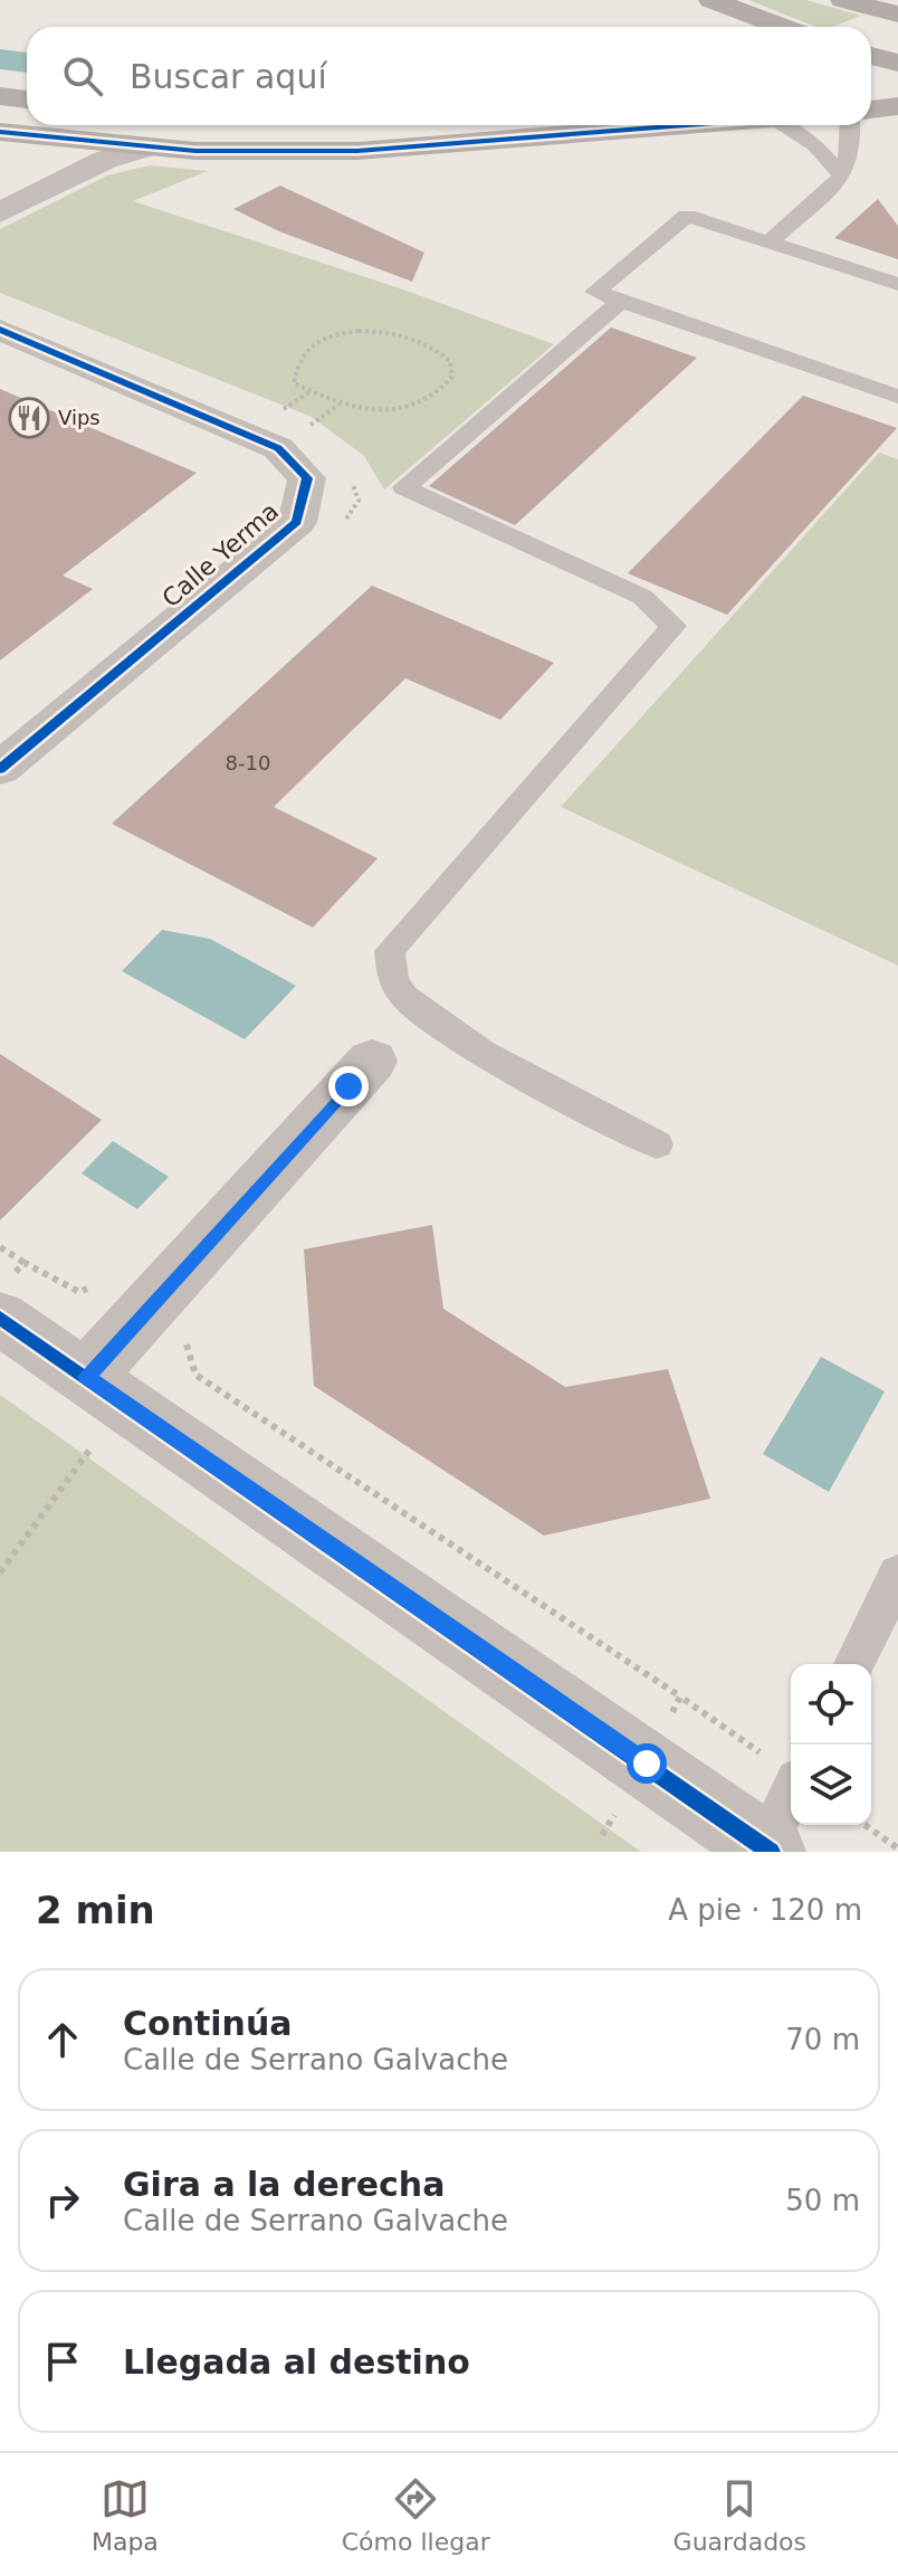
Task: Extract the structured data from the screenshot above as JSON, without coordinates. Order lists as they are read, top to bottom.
{
  "streets": {
    "street": ["Calle Yerma"]
  },
  "places": {
    "restaurant": ["Vips"]
  },
  "house_numbers": ["8-10"],
  "page": {
    "search": "Buscar aquí",
    "heading": ["2 min", "A pie · 120 m"],
    "list": [
      ["Continúa", "Calle de Serrano Galvache", "70 m"],
      ["Gira a la derecha", "Calle de Serrano Galvache", "50 m"],
      "Llegada al destino"
    ],
    "nav": ["Mapa", "Cómo llegar", "Guardados"]
  }
}
